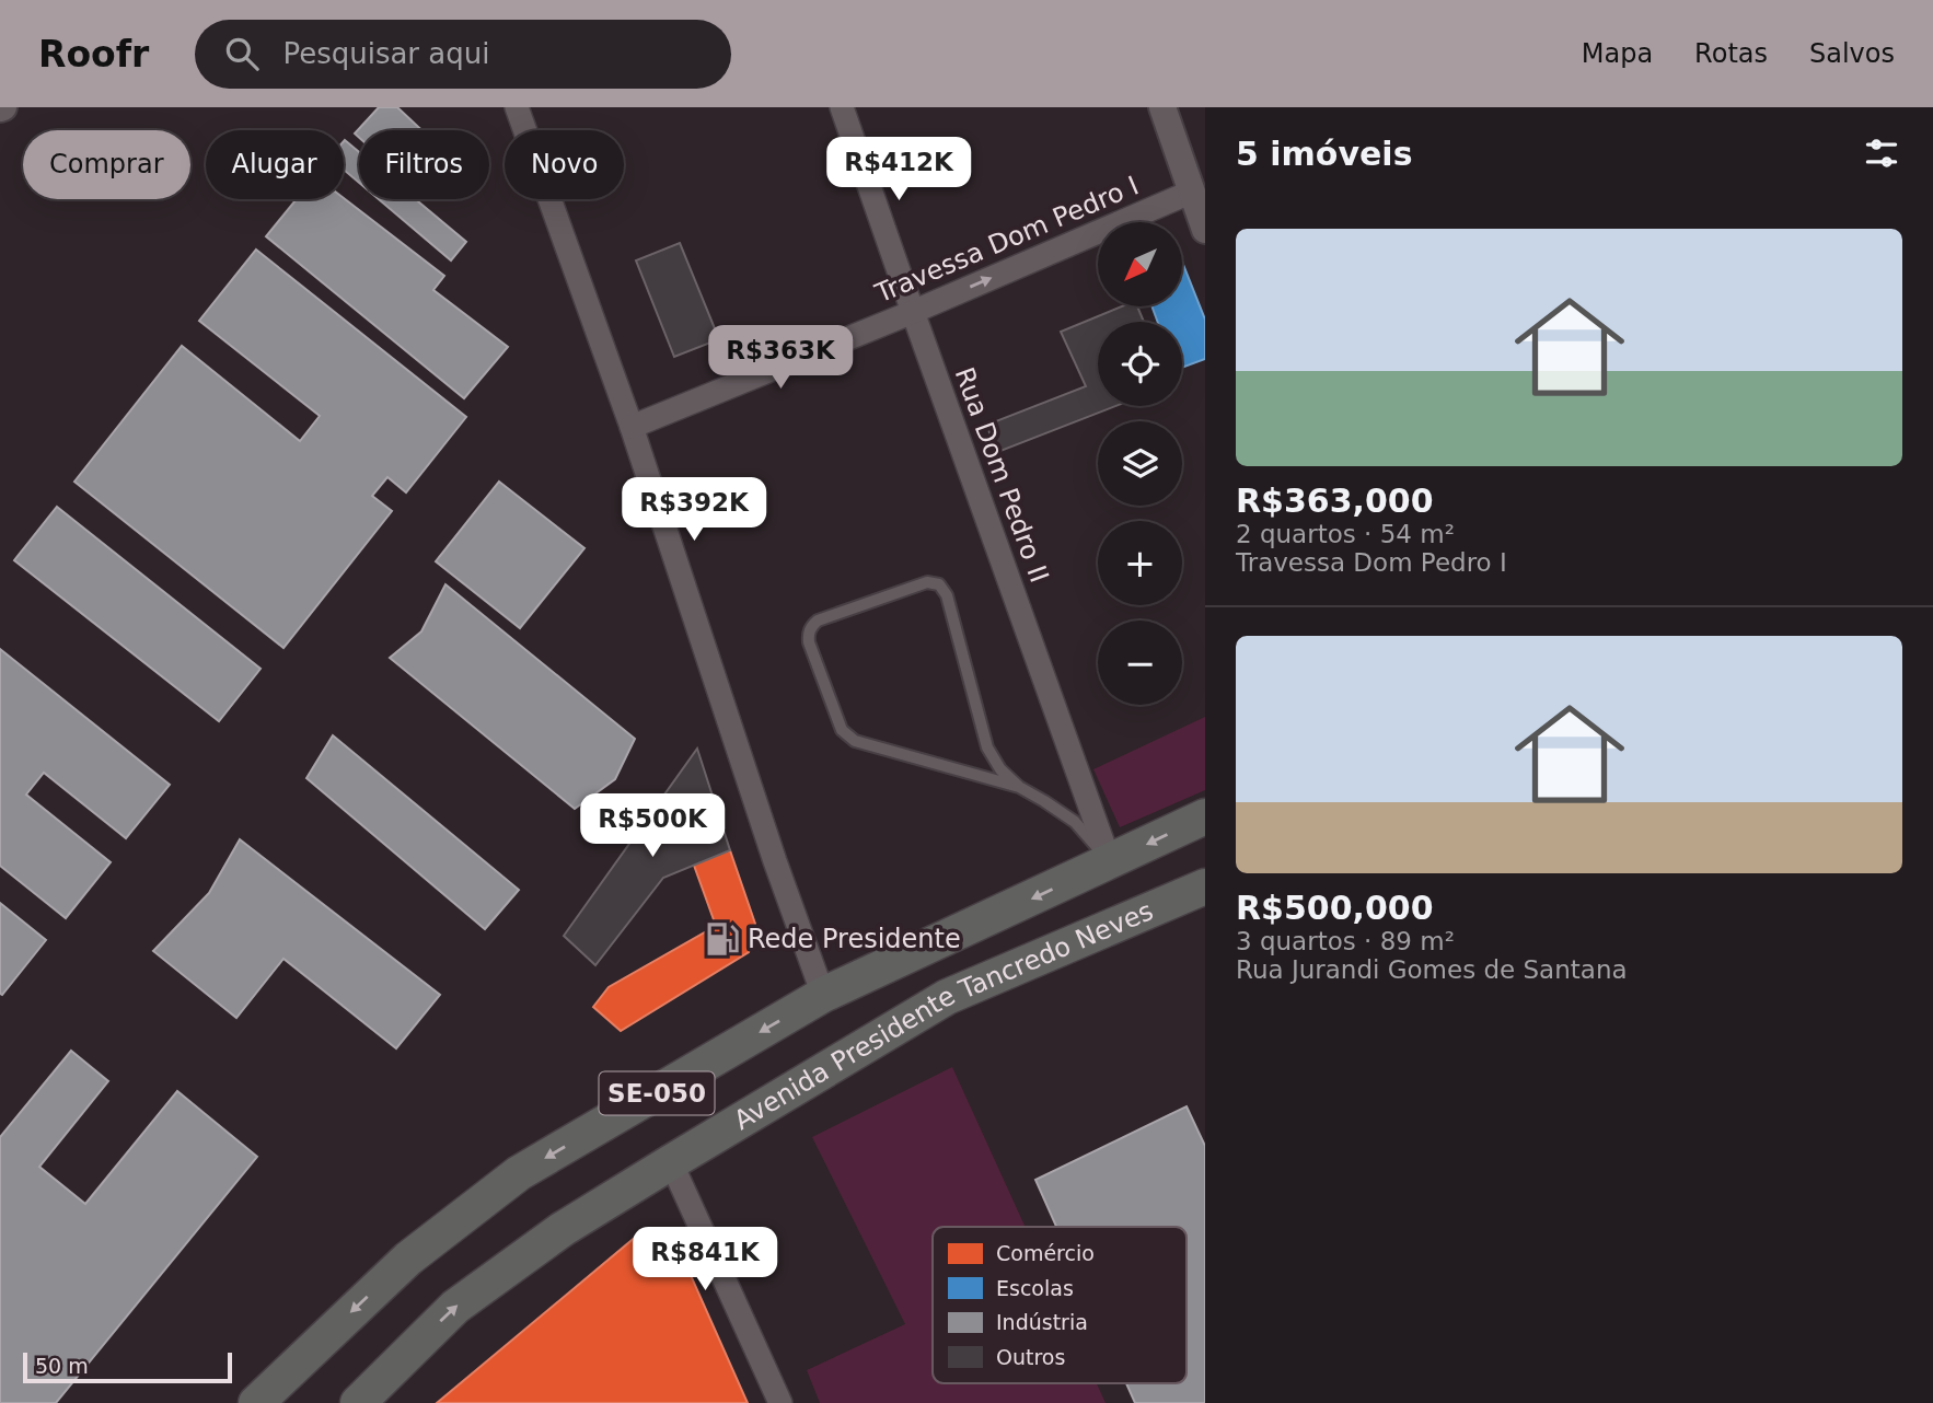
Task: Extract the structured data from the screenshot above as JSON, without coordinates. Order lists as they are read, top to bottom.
{
  "streets": {
    "main road": ["Avenida Presidente Tancredo Neves", "SE-050"],
    "street": ["Travessa Dom Pedro I", "Rua Dom Pedro II"]
  },
  "crossings": [
    ["Travessa Dom Pedro I", "Rua Dom Pedro II"],
    ["Rua Dom Pedro II", "SE-050"]
  ],
  "one_way": ["Travessa Dom Pedro I"],
  "places": {
    "fuel station": ["Rede Presidente"]
  },
  "legend": [
    "Comércio",
    "Escolas",
    "Indústria",
    "Outros"
  ],
  "scale_bar": "50 m",
  "north": "bottom left",
  "page": {
    "header": "Roofr",
    "search": "Pesquisar aqui",
    "nav": ["Mapa", "Rotas", "Salvos"],
    "heading": "5 imóveis",
    "chip": [
      "Comprar",
      "Alugar",
      "Filtros",
      "Novo"
    ],
    "price": [
      "R$412K",
      "R$363K",
      "R$392K",
      "R$500K",
      "R$841K"
    ],
    "list": [
      {
        "name": "R$363,000",
        "note": "2 quartos · 54 m² · Travessa Dom Pedro I"
      },
      {
        "name": "R$500,000",
        "note": "3 quartos · 89 m² · Rua Jurandi Gomes de Santana"
      }
    ],
    "map_buttons": ["+", "−"],
    "scale": "50 m"
  }
}
